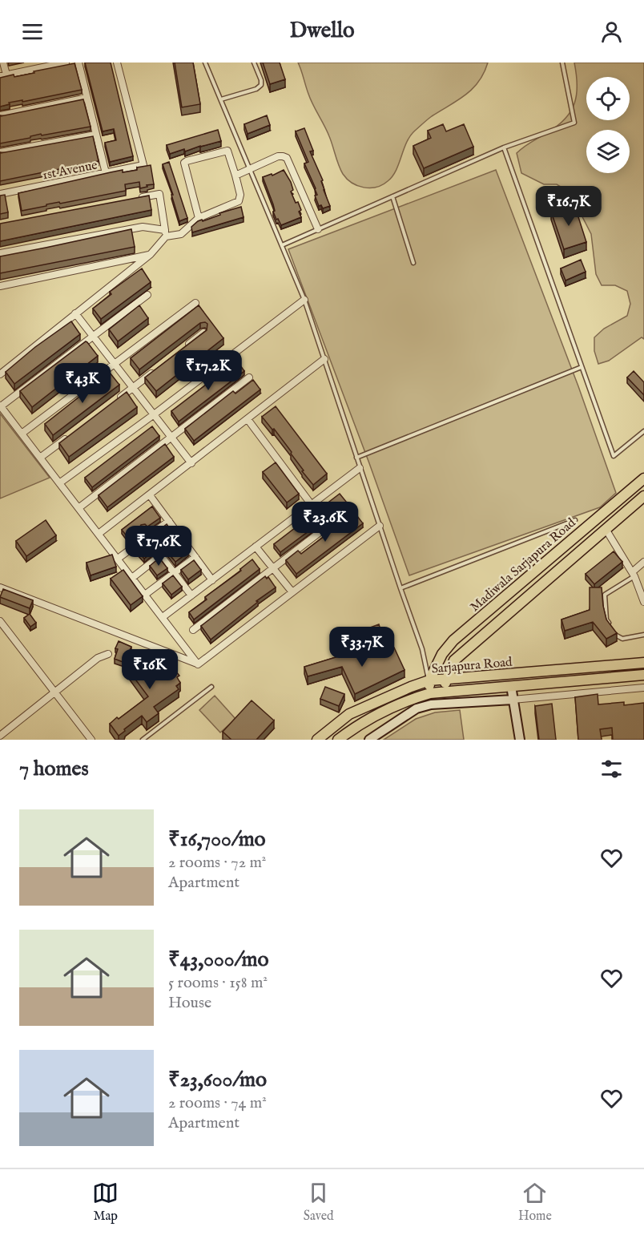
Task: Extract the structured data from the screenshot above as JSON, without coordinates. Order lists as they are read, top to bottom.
{
  "streets": {
    "main road": ["Madiwala Sarjapura Road", "Sarjapura Road"],
    "street": ["1st Avenue"]
  },
  "crossings": [
    ["Madiwala Sarjapura Road", "Sarjapura Road"]
  ],
  "page": {
    "header": "Dwello",
    "price": [
      "₹16.7K",
      "₹17.2K",
      "₹43K",
      "₹23.6K",
      "₹17.6K",
      "₹33.7K",
      "₹16K"
    ],
    "heading": "7 homes",
    "list": [
      {
        "name": "₹16,700/mo",
        "note": "2 rooms · 72 m² · Apartment"
      },
      {
        "name": "₹43,000/mo",
        "note": "5 rooms · 158 m² · House"
      },
      {
        "name": "₹23,600/mo",
        "note": "2 rooms · 74 m² · Apartment"
      }
    ],
    "tabs": ["Map", "Saved", "Home"]
  }
}
